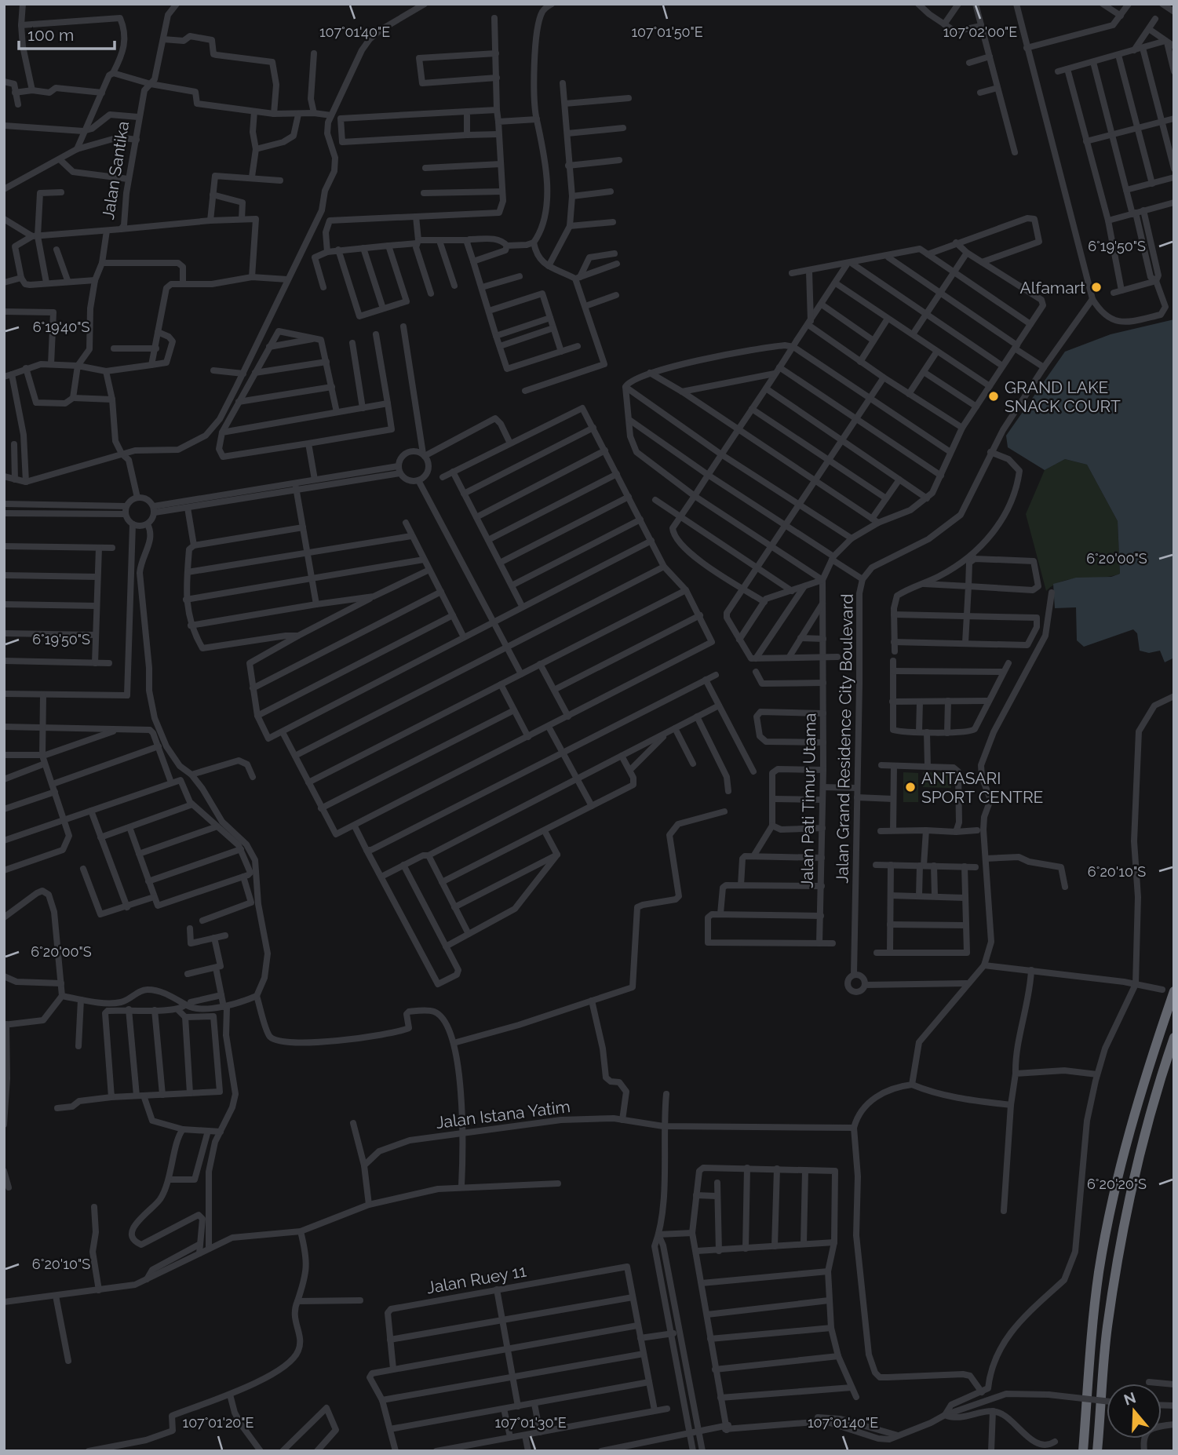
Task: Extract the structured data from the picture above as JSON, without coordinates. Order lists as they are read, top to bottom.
{
  "streets": {
    "street": [
      "Jalan Santika",
      "Jalan Grand Residence City Boulevard",
      "Jalan Pati Timur Utama",
      "Jalan Istana Yatim",
      "Jalan Ruey 11"
    ]
  },
  "places": ["Alfamart", "GRAND LAKE SNACK COURT", "ANTASARI SPORT CENTRE"],
  "scale_bar": "100 m",
  "north": "top",
  "coordinates": [
    "107°02'00\"E",
    "107°01'40\"E",
    "107°01'50\"E",
    "6°19'50\"S",
    "6°19'40\"S",
    "6°20'00\"S",
    "6°20'10\"S",
    "6°20'20\"S",
    "107°01'20\"E",
    "107°01'30\"E"
  ]
}
